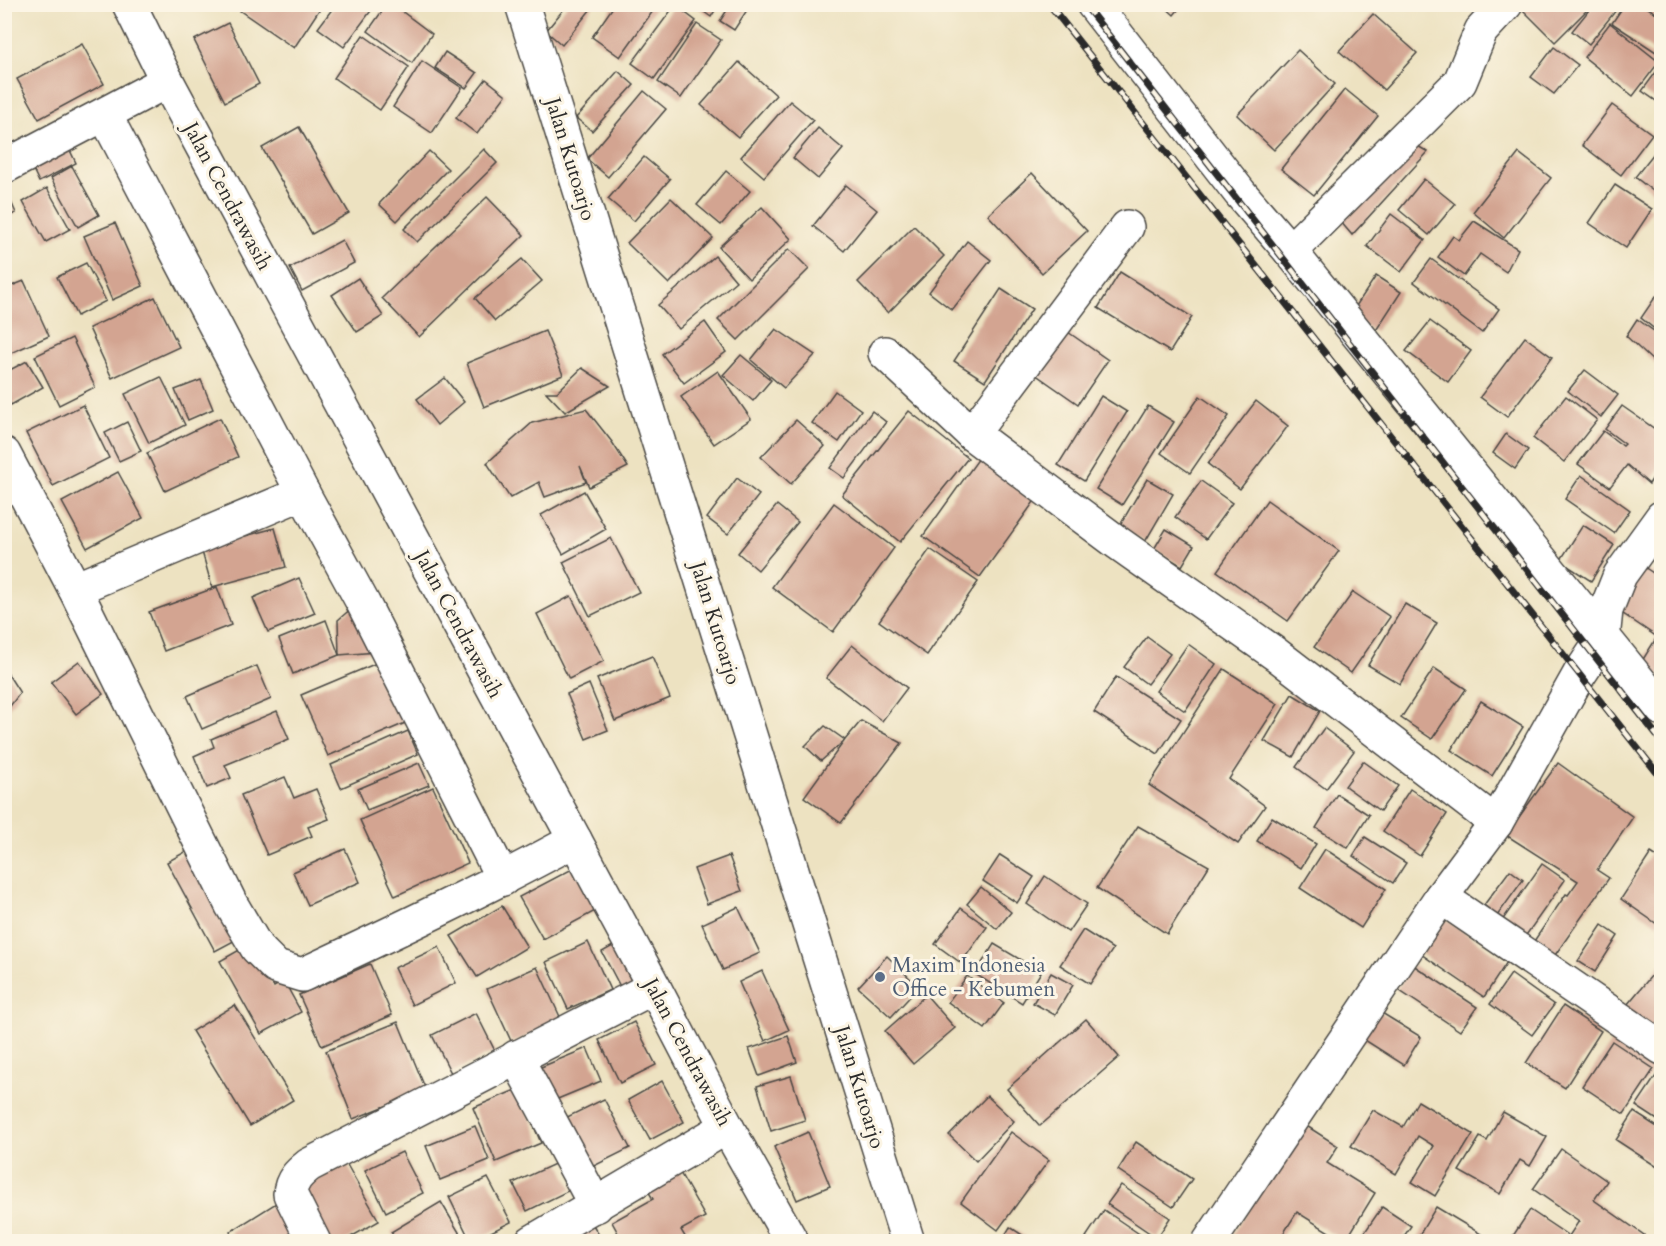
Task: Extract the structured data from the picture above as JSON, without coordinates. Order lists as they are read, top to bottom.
{
  "streets": {
    "street": ["Jalan Kutoarjo", "Jalan Cendrawasih"]
  },
  "places": ["Maxim Indonesia Office - Kebumen"]
}
